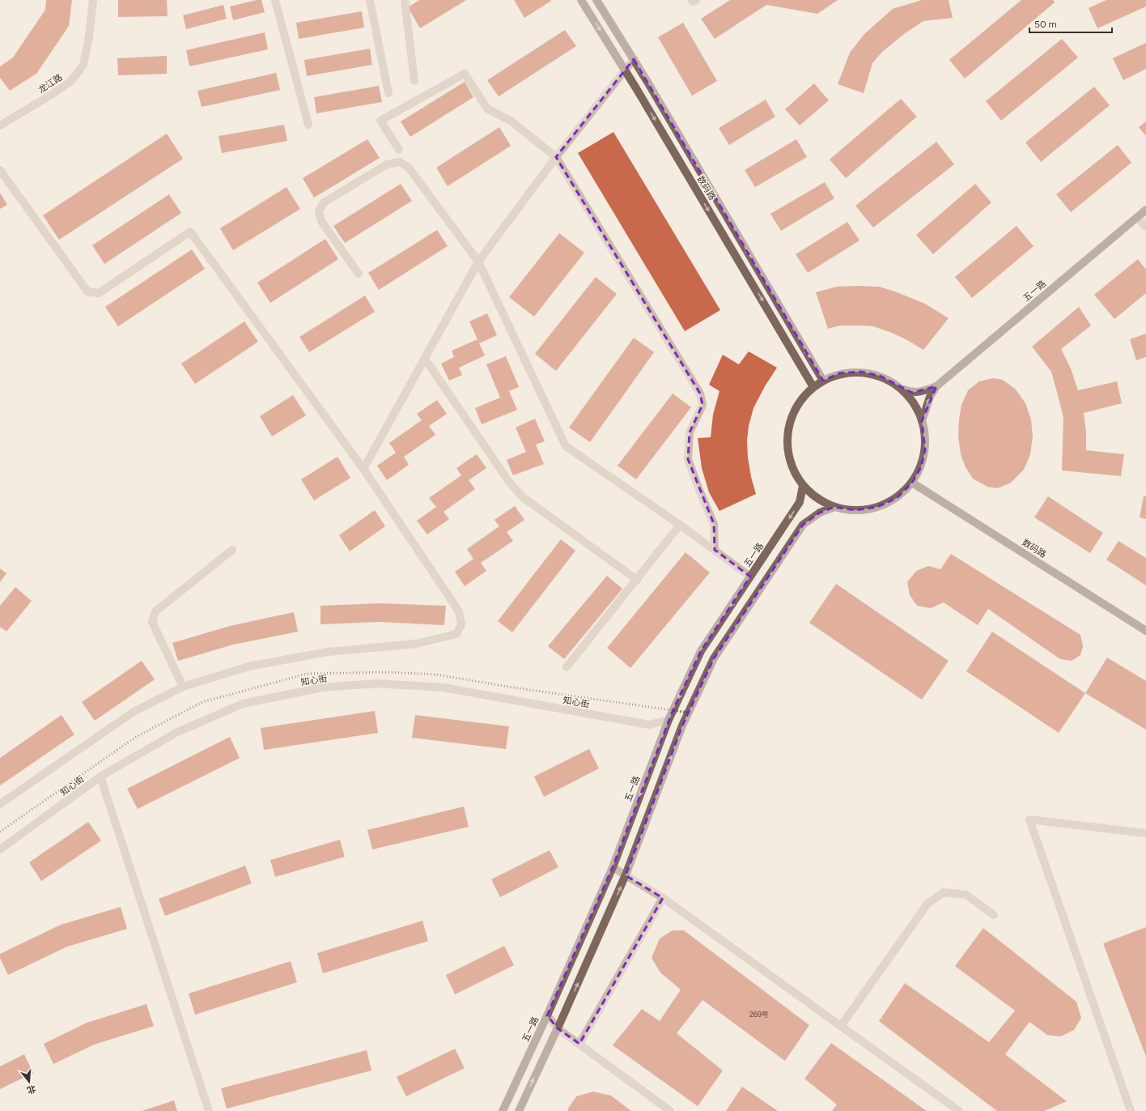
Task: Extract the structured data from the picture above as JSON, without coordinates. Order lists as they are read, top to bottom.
{
  "streets": {
    "main road": ["数码路", "五一路"],
    "street": ["龙江路", "知心街"]
  },
  "crossings": [
    ["五一路", "知心街"]
  ],
  "house_numbers": ["269号"],
  "scale_bar": "50 m",
  "north": "bottom"
}
